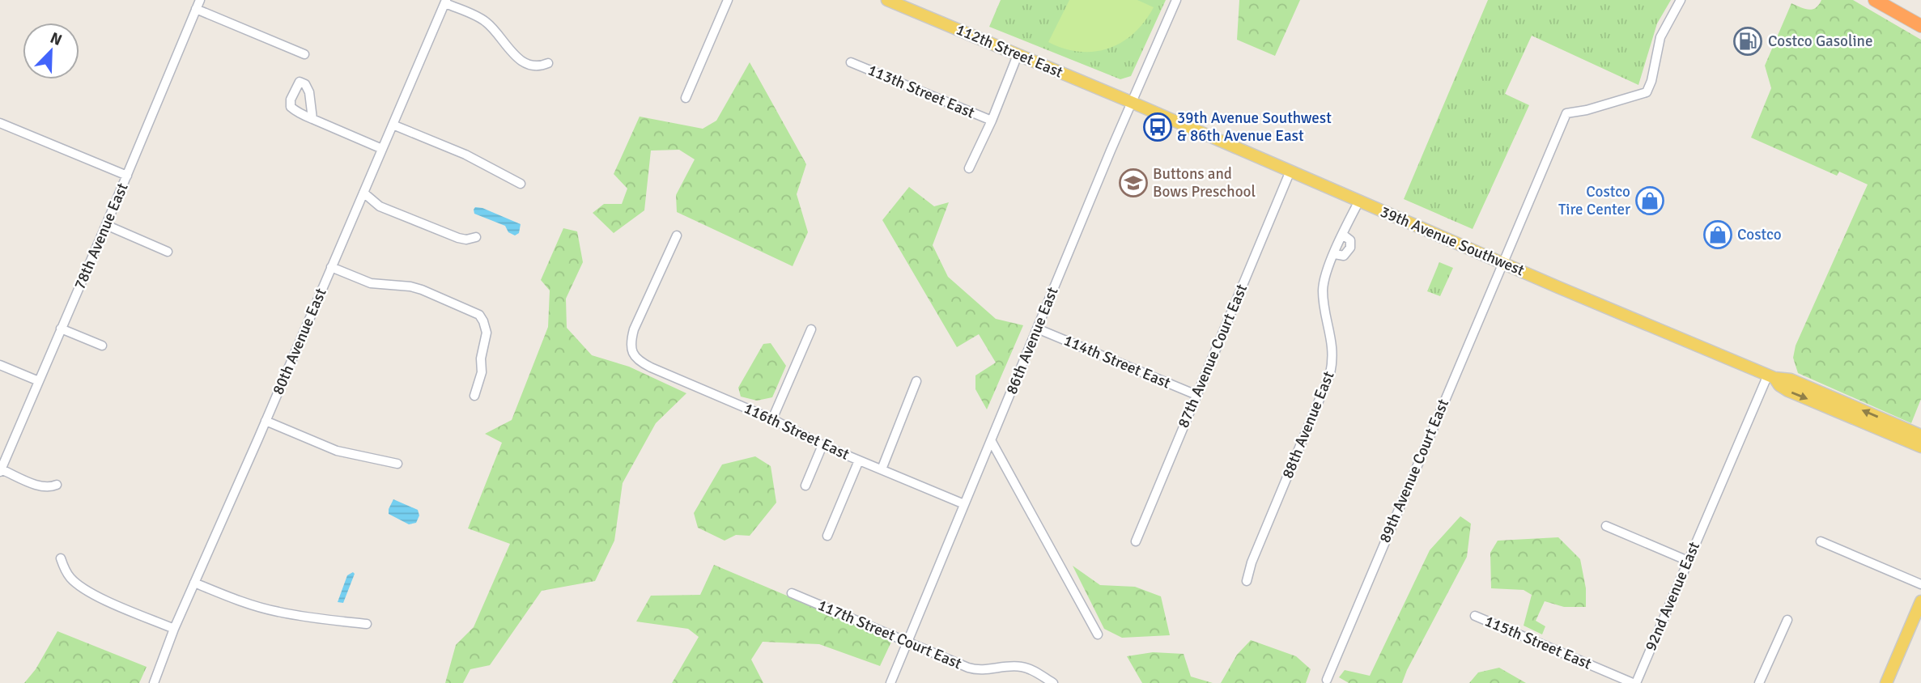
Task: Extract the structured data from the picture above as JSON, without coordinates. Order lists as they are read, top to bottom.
{
  "streets": {
    "main road": ["112th Street East", "39th Avenue Southwest"],
    "street": [
      "113th Street East",
      "78th Avenue East",
      "86th Avenue East",
      "80th Avenue East",
      "87th Avenue Court East",
      "114th Street East",
      "88th Avenue East",
      "116th Street East",
      "89th Avenue Court East",
      "92nd Avenue East",
      "117th Street Court East",
      "115th Street East"
    ]
  },
  "crossings": [
    ["112th Street East", "39th Avenue Southwest"],
    ["112th Street East", "86th Avenue East"],
    ["39th Avenue Southwest", "86th Avenue East"],
    ["39th Avenue Southwest", "87th Avenue Court East"],
    ["39th Avenue Southwest", "88th Avenue East"],
    ["39th Avenue Southwest", "89th Avenue Court East"],
    ["39th Avenue Southwest", "92nd Avenue East"],
    ["86th Avenue East", "114th Street East"],
    ["86th Avenue East", "116th Street East"],
    ["86th Avenue East", "117th Street Court East"],
    ["87th Avenue Court East", "114th Street East"],
    ["92nd Avenue East", "115th Street East"]
  ],
  "places": {
    "fuel station": ["Costco Gasoline"],
    "bus stop": ["39th Avenue Southwest & 86th Avenue East"],
    "school or university": ["Buttons and Bows Preschool"],
    "shop": ["Costco Tire Center", "Costco"]
  },
  "north": "top right"
}
